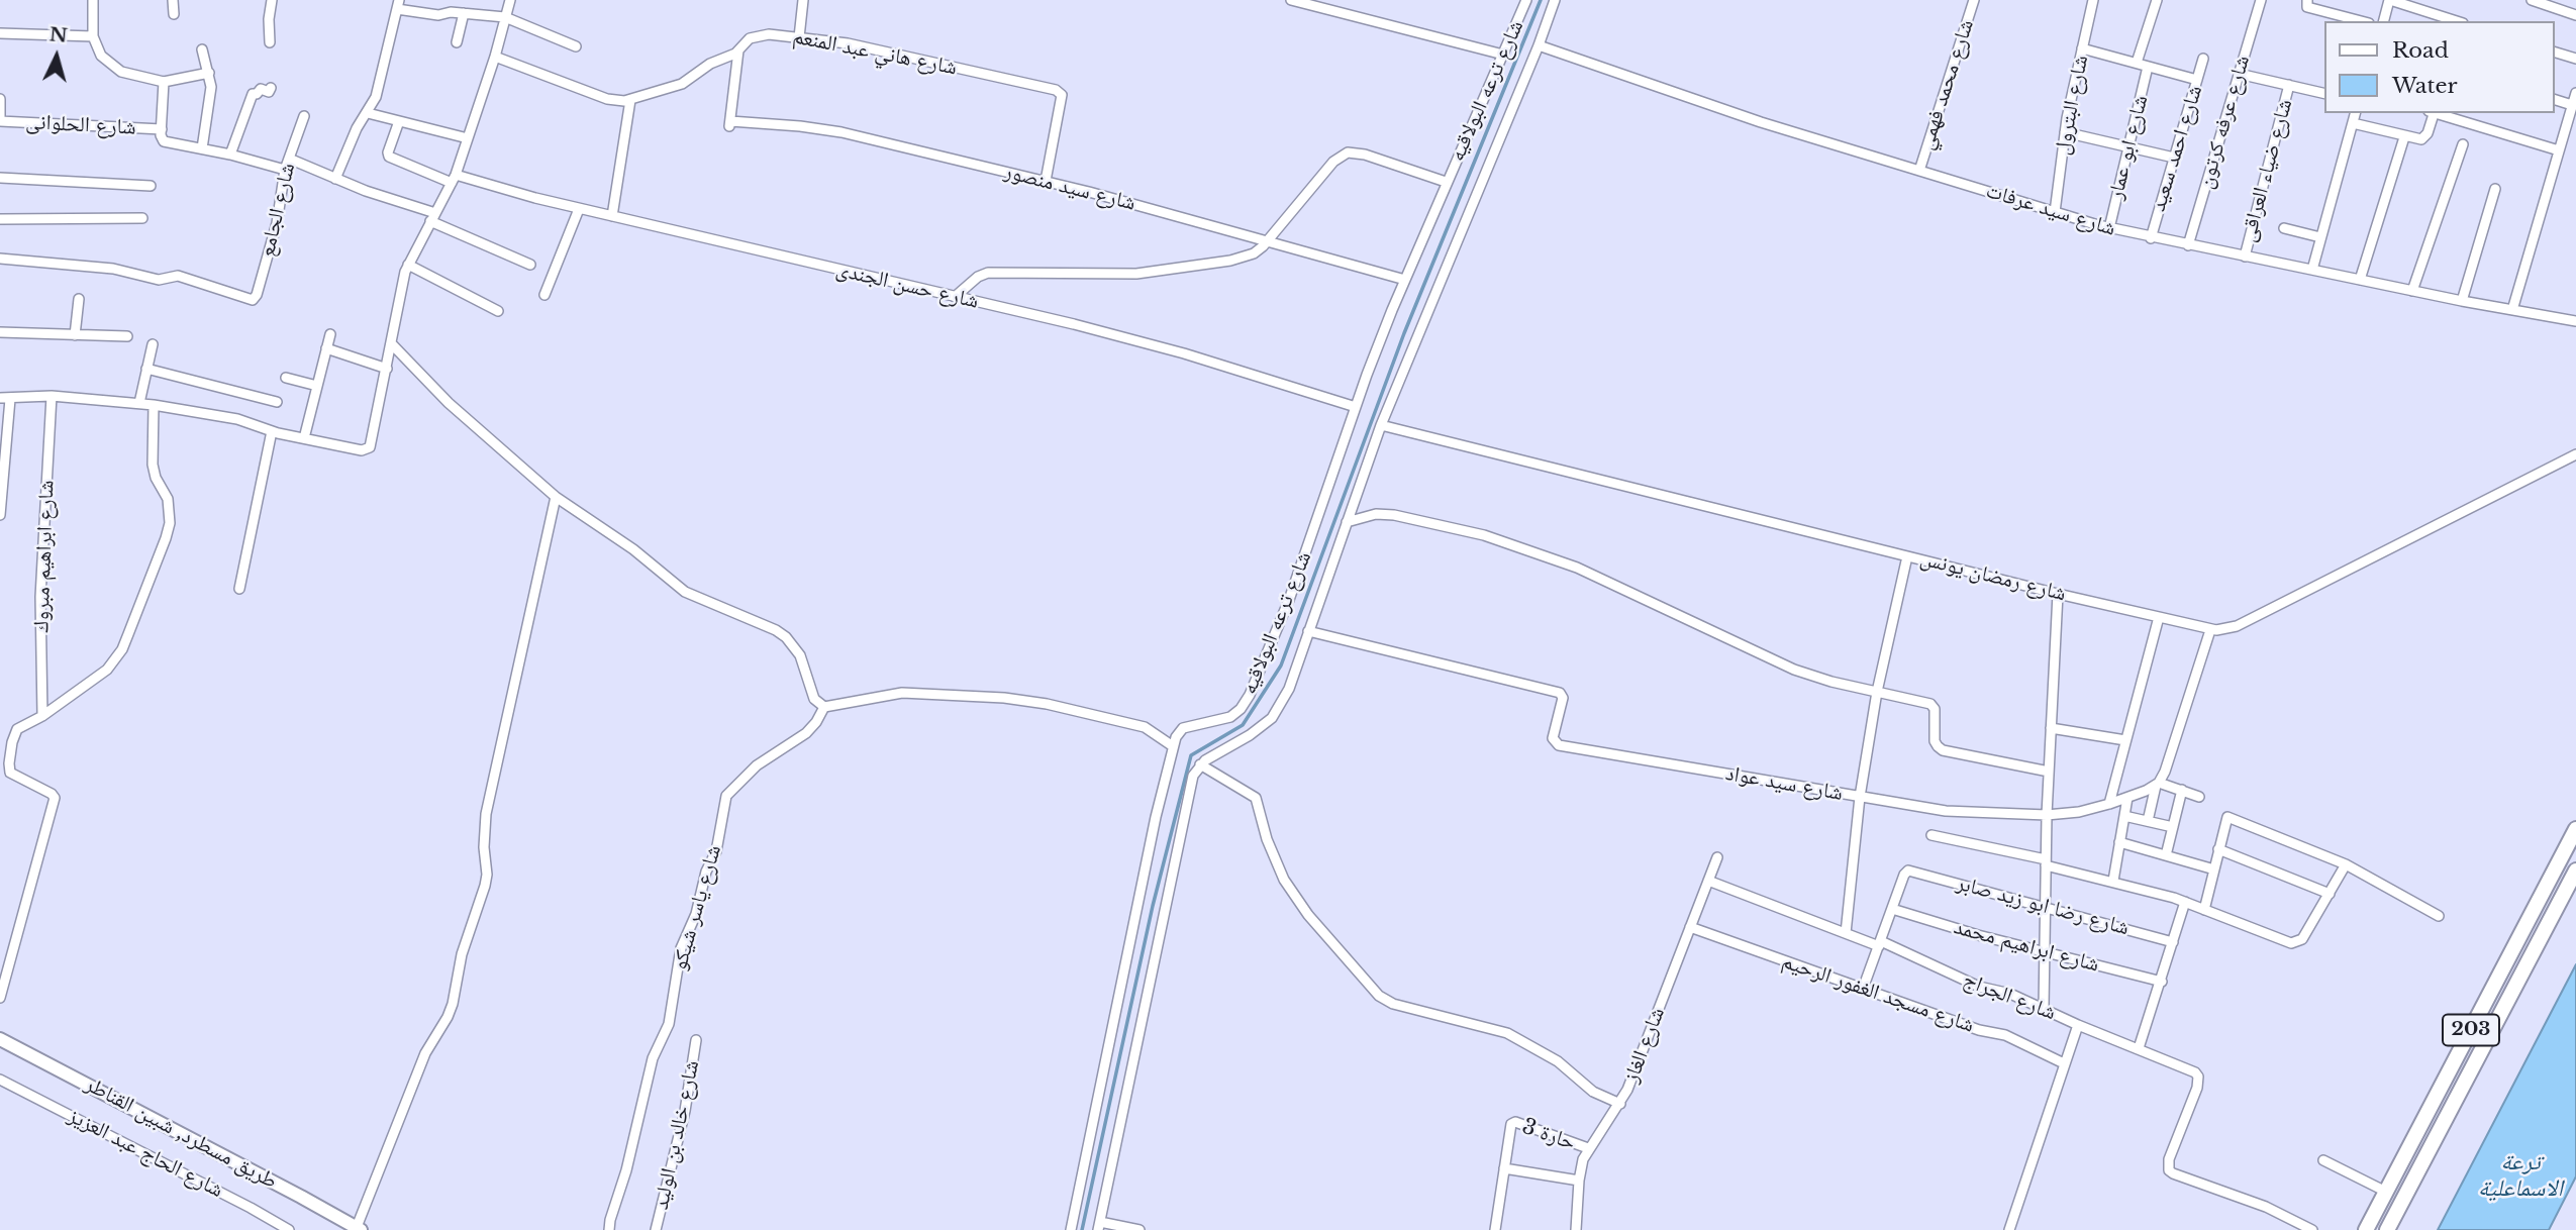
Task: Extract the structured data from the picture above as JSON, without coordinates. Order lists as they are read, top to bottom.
{
  "streets": {
    "main road": ["203", "طريق مسطرد, شبين القناطر"],
    "street": [
      "شارع هاني عبد المنعم",
      "شارع محمد فهمي",
      "شارع ترعه البولاقيه",
      "شارع البترول",
      "شارع عرفه كرتون",
      "شارع الحلوانى",
      "شارع ابو عمار",
      "شارع احمد سعيد",
      "شارع ضياء العراقى",
      "شارع سيد منصور",
      "شارع الجامع",
      "شارع سيد عرفات",
      "شارع حسن الجندى",
      "شارع ابراهيم مبروك",
      "شارع رمضان يونس",
      "شارع سيد عواد",
      "شارع رضا ابو زيد صابر",
      "شارع ياسر شيكو",
      "شارع ابراهيم محمد",
      "شارع مسجد الغفور الرحيم",
      "شارع الجراج",
      "شارع الغاز",
      "شارع خالد بن الوليد",
      "حارة 3",
      "شارع الحاج عبد العزيز"
    ]
  },
  "crossings": [
    ["شارع هاني عبد المنعم", "شارع سيد منصور"],
    ["شارع محمد فهمي", "شارع سيد عرفات"],
    ["شارع ترعه البولاقيه", "شارع سيد منصور"],
    ["شارع ترعه البولاقيه", "شارع سيد عرفات"],
    ["شارع ترعه البولاقيه", "شارع حسن الجندى"],
    ["شارع ترعه البولاقيه", "شارع رمضان يونس"],
    ["شارع ترعه البولاقيه", "شارع سيد عواد"],
    ["شارع البترول", "شارع سيد عرفات"],
    ["شارع عرفه كرتون", "شارع سيد عرفات"],
    ["شارع ابو عمار", "شارع سيد عرفات"],
    ["شارع احمد سعيد", "شارع سيد عرفات"],
    ["شارع ضياء العراقى", "شارع سيد عرفات"],
    ["شارع رضا ابو زيد صابر", "شارع ابراهيم محمد"],
    ["شارع مسجد الغفور الرحيم", "شارع الغاز"],
    ["شارع الجراج", "شارع الغاز"],
    ["شارع الغاز", "حارة 3"]
  ],
  "water": ["ترعة الاسماعلية"],
  "legend": ["Road", "Water"],
  "north": "top"
}
